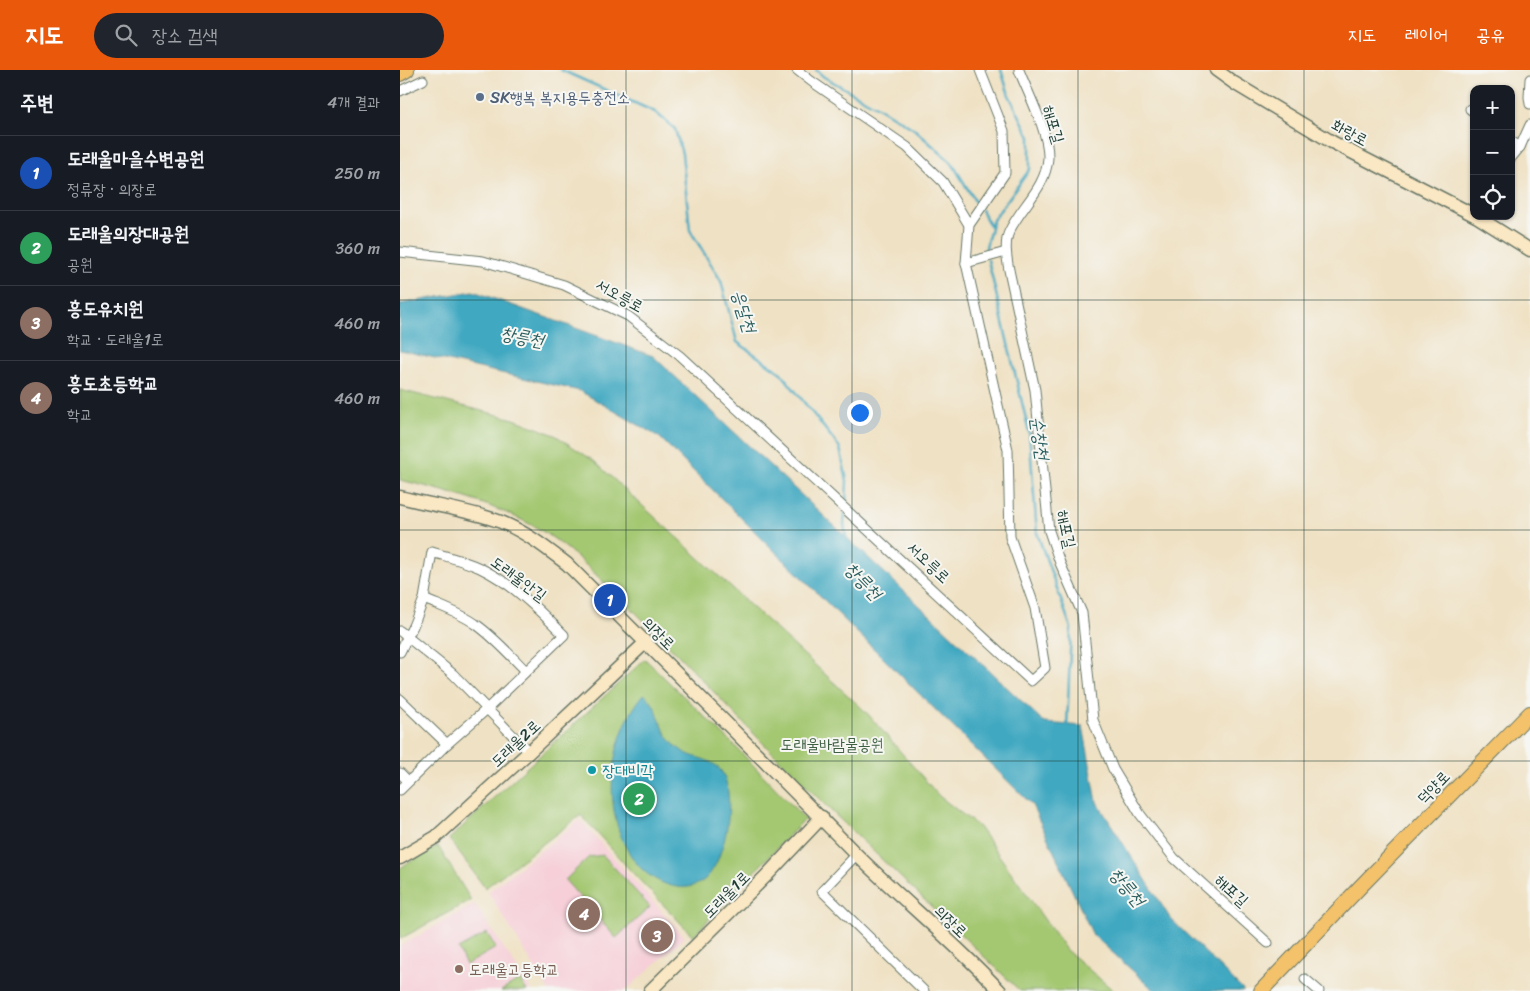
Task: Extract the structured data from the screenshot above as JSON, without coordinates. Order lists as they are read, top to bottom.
{
  "streets": {
    "main road": ["덕양로"],
    "street": [
      "해포길",
      "화랑로",
      "서오릉로",
      "도래울안길",
      "의장로",
      "도래울2로",
      "도래울1로"
    ]
  },
  "crossings": [
    ["의장로", "도래울2로"],
    ["의장로", "도래울1로"]
  ],
  "water": ["응달천", "창릉천", "순창천"],
  "parks": ["도래울바람물공원"],
  "places": ["SK행복 복지용두충전소", "장대비각", "도래울고등학교"],
  "page": {
    "header": "지도",
    "search": "장소 검색",
    "nav": ["지도", "레이어", "공유"],
    "heading": ["주변", "4개 결과"],
    "map_buttons": ["+", "−"],
    "list": [
      {
        "mark": "1",
        "name": "도래울마을수변공원",
        "note": "정류장 · 의장로",
        "value": "250 m"
      },
      {
        "mark": "2",
        "name": "도래울의장대공원",
        "note": "공원",
        "value": "360 m"
      },
      {
        "mark": "3",
        "name": "흥도유치원",
        "note": "학교 · 도래울1로",
        "value": "460 m"
      },
      {
        "mark": "4",
        "name": "흥도초등학교",
        "note": "학교",
        "value": "460 m"
      }
    ],
    "pins": [
      "1",
      "2",
      "4",
      "3"
    ]
  }
}
